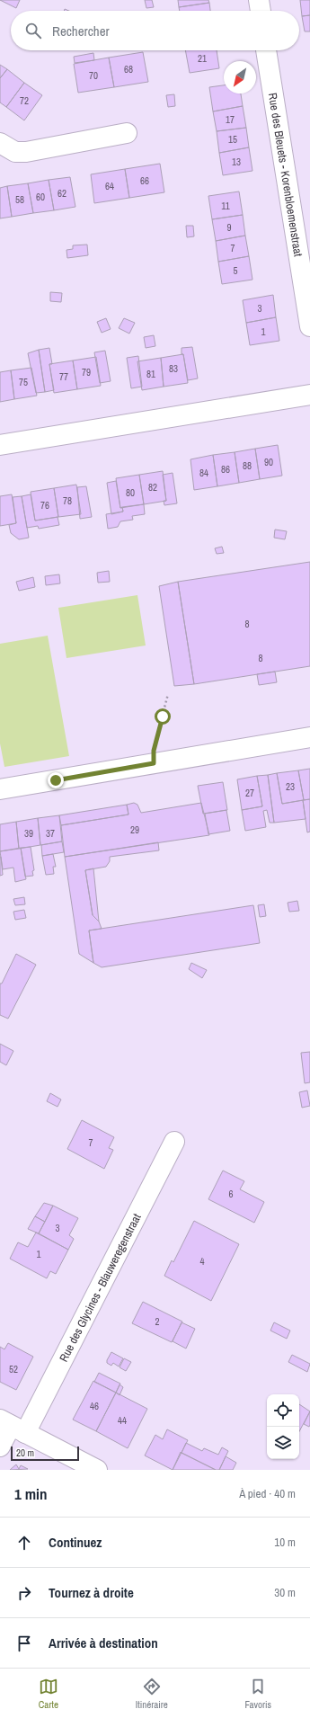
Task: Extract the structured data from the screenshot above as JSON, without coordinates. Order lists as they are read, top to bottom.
{
  "streets": {
    "street": ["Rue des Bleuets - Korenbloemenstraat", "Rue des Glycines - Blauweregenstraat"]
  },
  "house_numbers": [
    "21",
    "68",
    "70",
    "72",
    "17",
    "15",
    "13",
    "66",
    "64",
    "62",
    "60",
    "58",
    "11",
    "9",
    "7",
    "5",
    "3",
    "1",
    "83",
    "79",
    "81",
    "77",
    "75",
    "90",
    "88",
    "86",
    "84",
    "82",
    "80",
    "78",
    "76",
    "8",
    "8",
    "23",
    "27",
    "29",
    "39",
    "37",
    "7",
    "6",
    "3",
    "1",
    "4",
    "2",
    "52",
    "46",
    "44"
  ],
  "scale_bar": "20 m",
  "north": "bottom left",
  "page": {
    "search": "Rechercher",
    "scale": "20 m",
    "heading": ["1 min", "À pied · 40 m"],
    "list": [
      ["Continuez", "10 m"],
      ["Tournez à droite", "30 m"],
      "Arrivée à destination"
    ],
    "nav": ["Carte", "Itinéraire", "Favoris"]
  }
}
